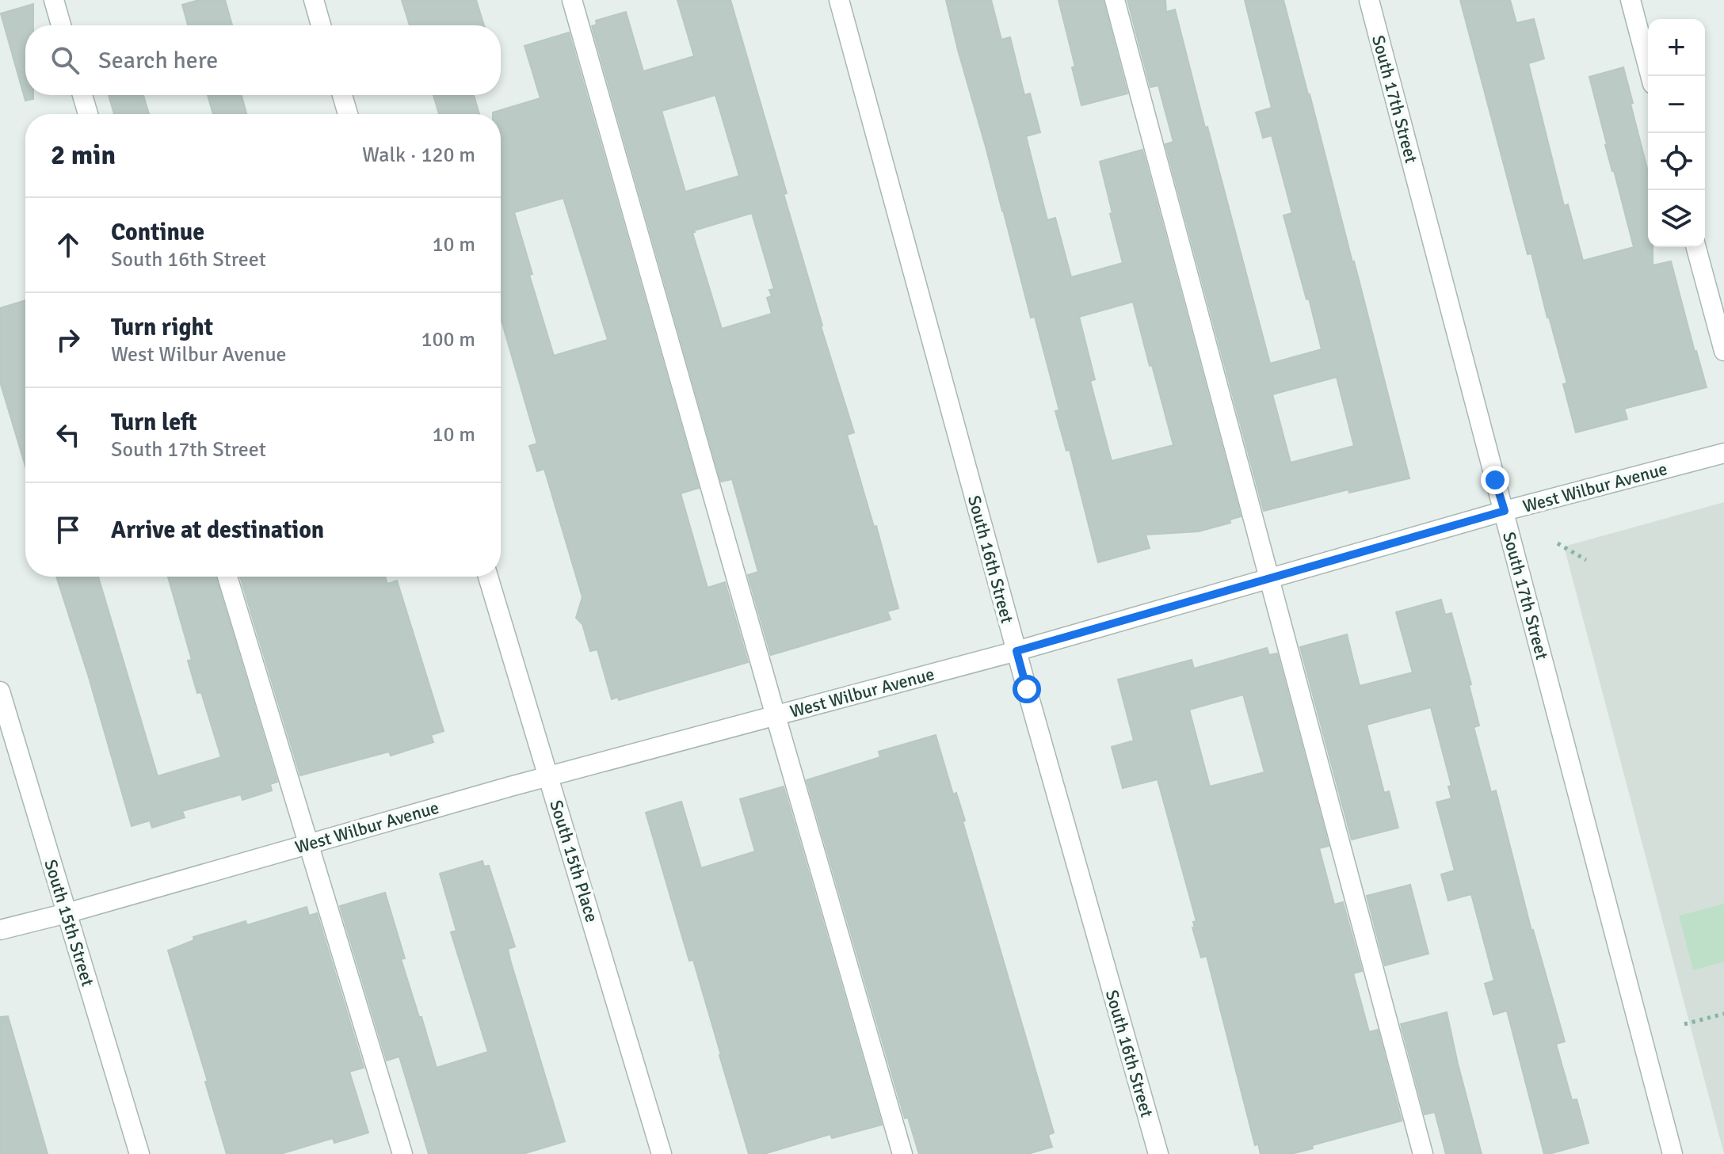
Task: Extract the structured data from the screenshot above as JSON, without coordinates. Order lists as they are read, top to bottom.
{
  "streets": {
    "street": [
      "South 17th Street",
      "West Wilbur Avenue",
      "South 16th Street",
      "South 15th Place",
      "South 15th Street"
    ]
  },
  "crossings": [
    ["South 17th Street", "West Wilbur Avenue"],
    ["West Wilbur Avenue", "South 16th Street"],
    ["West Wilbur Avenue", "South 15th Place"],
    ["West Wilbur Avenue", "South 15th Street"]
  ],
  "page": {
    "map_buttons": ["+", "−"],
    "search": "Search here",
    "heading": ["2 min", "Walk · 120 m"],
    "list": [
      ["Continue", "South 16th Street", "10 m"],
      ["Turn right", "West Wilbur Avenue", "100 m"],
      ["Turn left", "South 17th Street", "10 m"],
      "Arrive at destination"
    ]
  }
}
